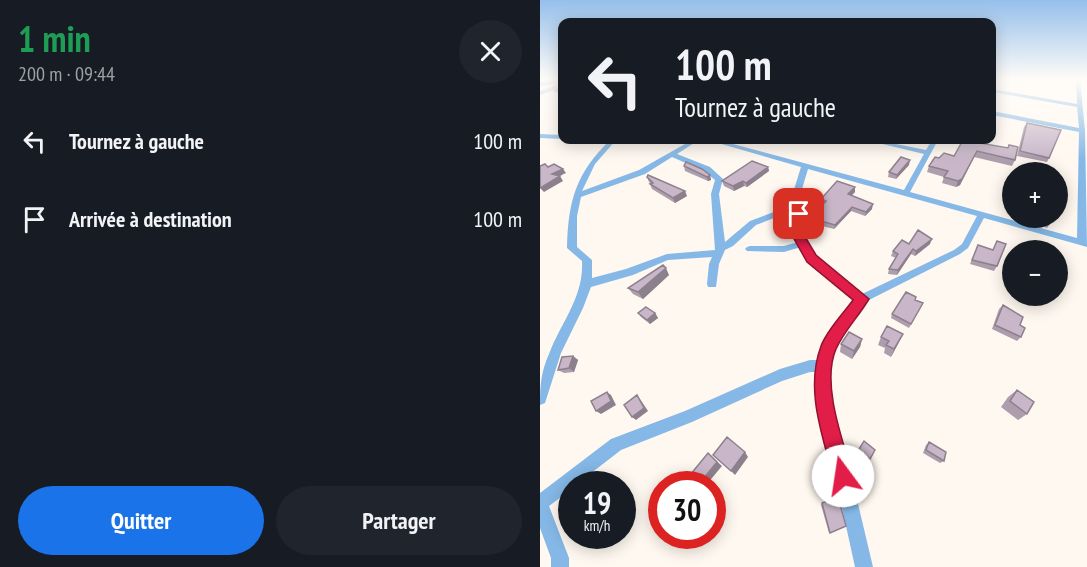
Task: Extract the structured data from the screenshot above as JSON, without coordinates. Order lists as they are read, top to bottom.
{
  "page": {
    "heading": ["1 min", "200 m · 09:44"],
    "turn": ["100 m", "Tournez à gauche"],
    "list": [
      {
        "name": "Tournez à gauche",
        "value": "100 m"
      },
      {
        "name": "Arrivée à destination",
        "value": "100 m"
      }
    ],
    "map_buttons": ["+", "−"],
    "speed": "19 km/h",
    "limit": "30",
    "buttons": ["Quitter", "Partager"]
  }
}
